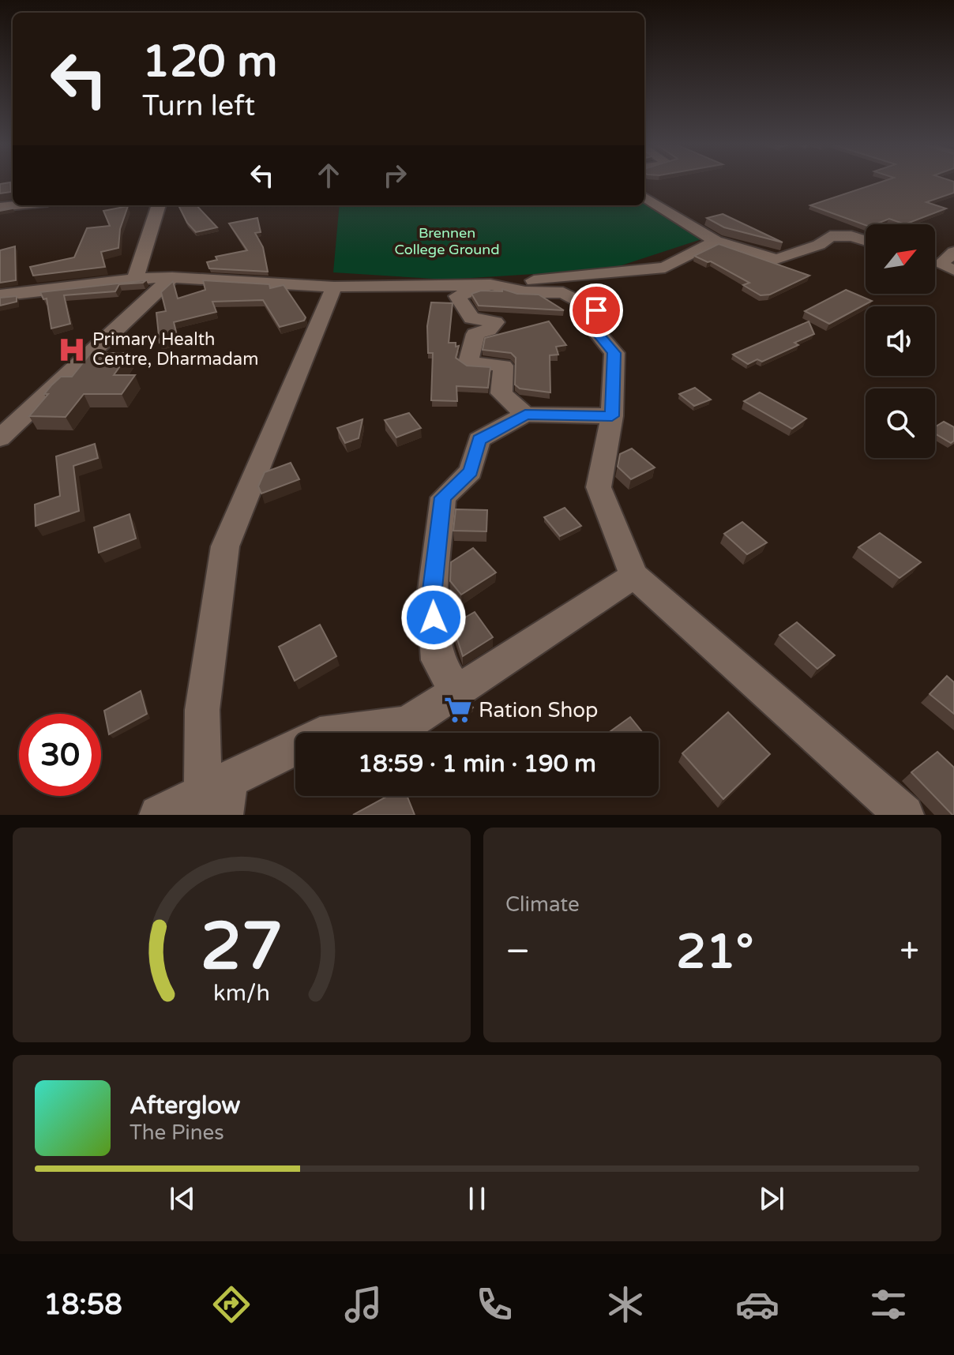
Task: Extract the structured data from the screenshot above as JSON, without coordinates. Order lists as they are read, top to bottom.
{
  "parks": ["Brennen College Ground"],
  "places": {
    "hospital": ["Primary Health Centre, Dharmadam"],
    "supermarket": ["Ration Shop"]
  },
  "north": "top right",
  "page": {
    "turn": ["120 m", "Turn left"],
    "limit": "30",
    "trip": "18:59 · 1 min · 190 m",
    "tile": "Climate",
    "heat": ["−", "21°", "+"],
    "song": ["Afterglow", "The Pines"],
    "tabs": "18:58",
    "gauge": ["27", "km/h"]
  }
}
